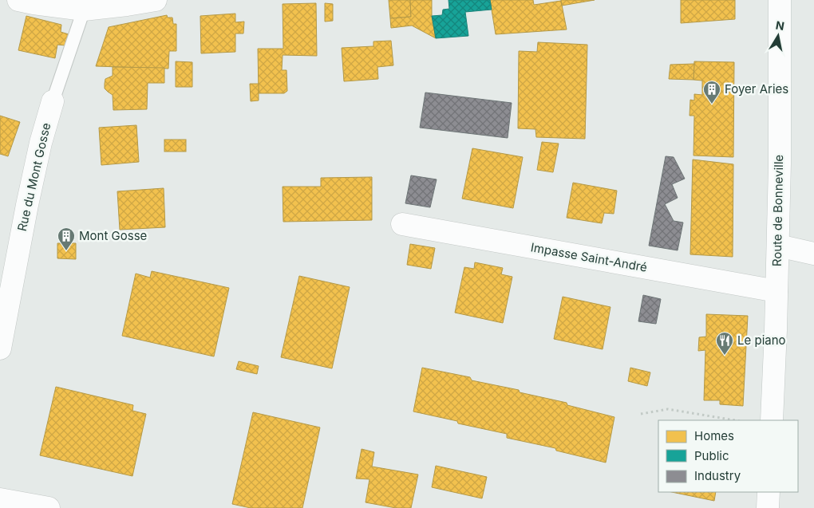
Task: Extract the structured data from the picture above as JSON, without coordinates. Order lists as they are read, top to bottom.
{
  "streets": {
    "street": ["Rue du Mont Gosse", "Route de Bonneville", "Impasse Saint-André"]
  },
  "crossings": [
    ["Route de Bonneville", "Impasse Saint-André"]
  ],
  "places": {
    "building": ["Foyer Aries", "Mont Gosse"],
    "restaurant": ["Le piano"]
  },
  "legend": ["Homes", "Public", "Industry"],
  "north": "top"
}
